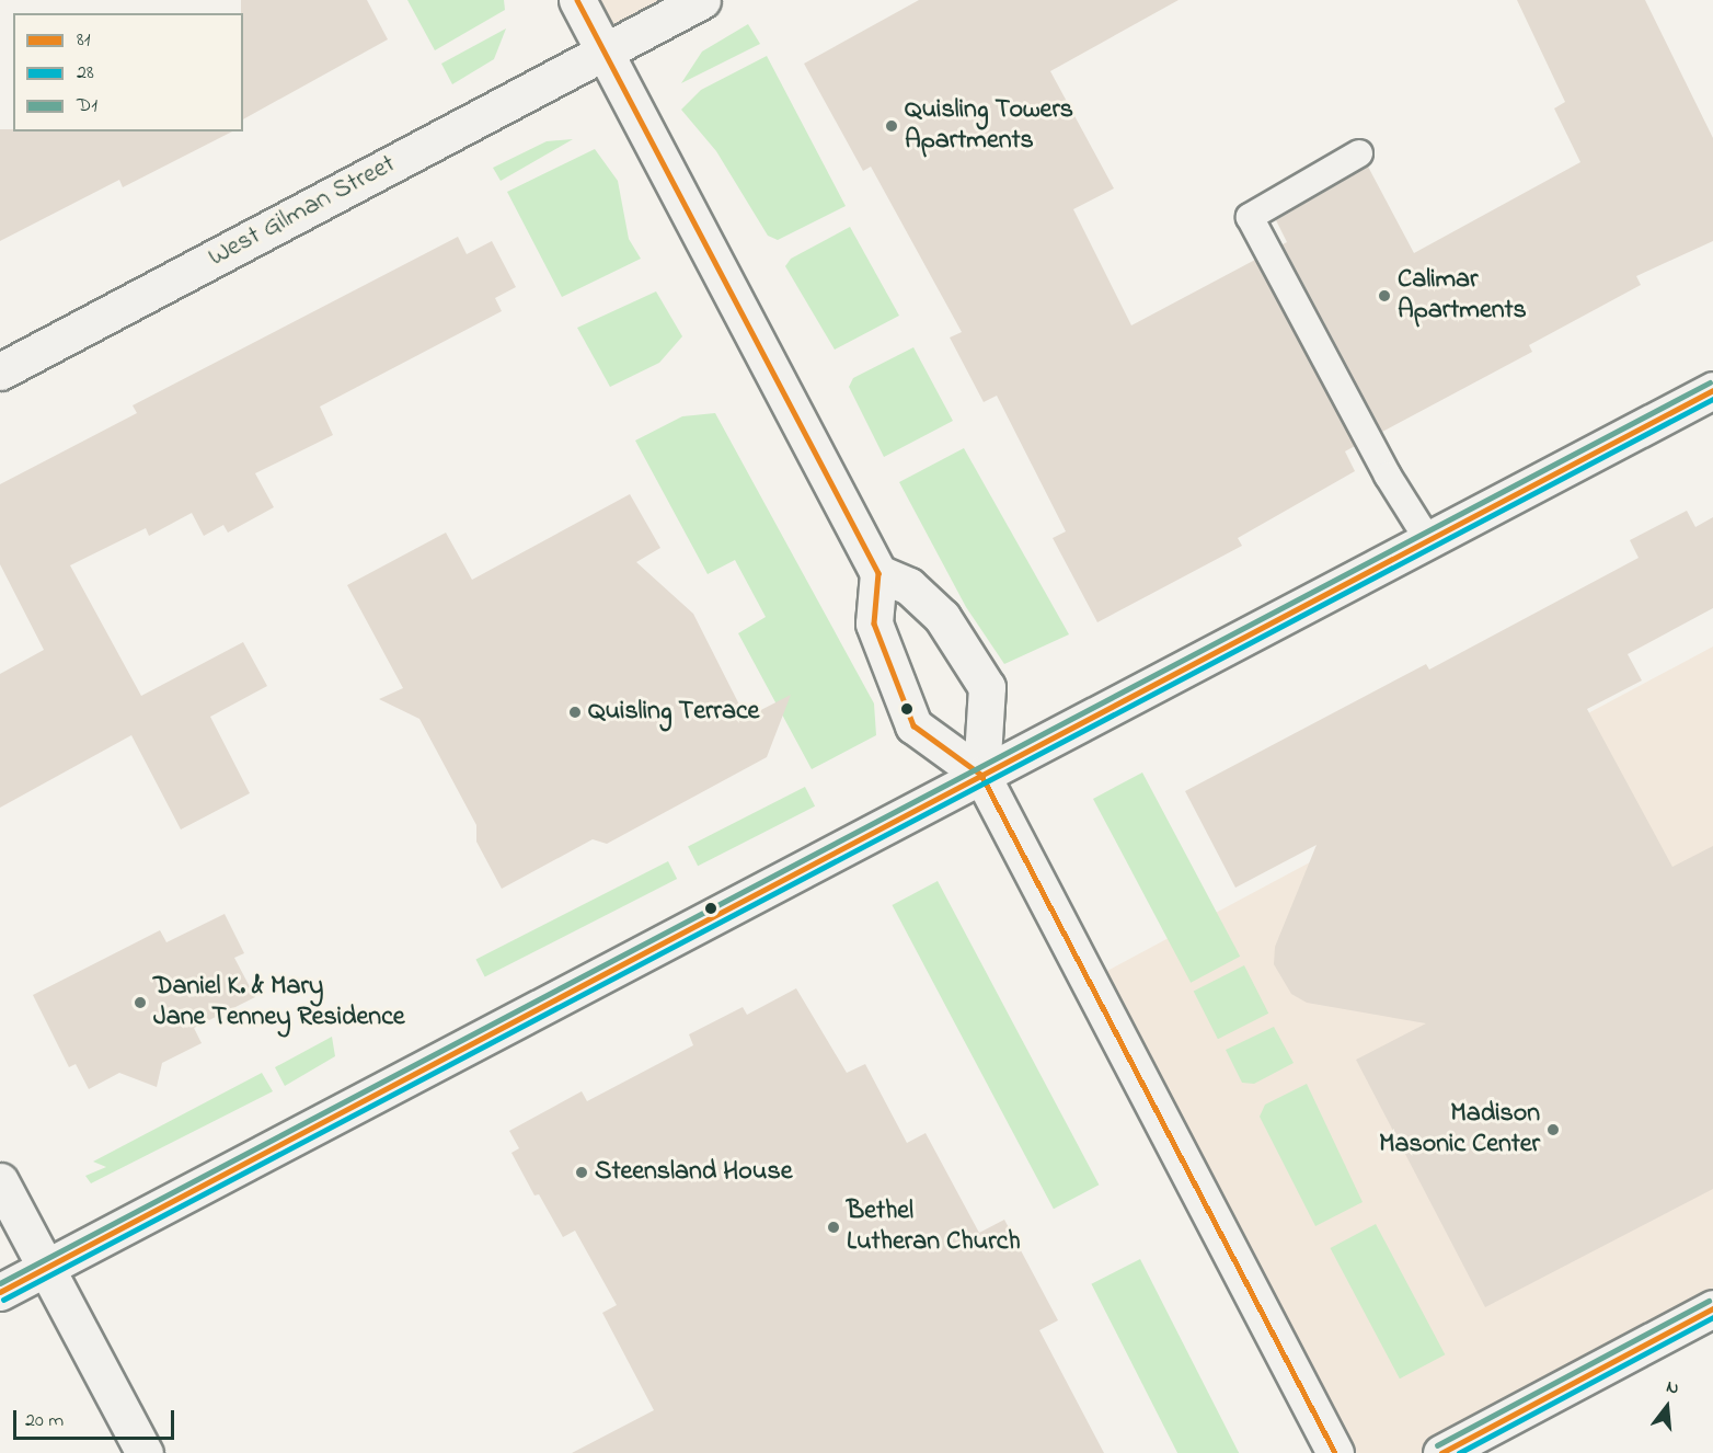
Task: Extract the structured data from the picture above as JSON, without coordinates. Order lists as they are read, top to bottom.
{
  "streets": {
    "street": ["West Gilman Street"]
  },
  "places": [
    "Quisling Towers Apartments",
    "Calimar Apartments",
    "Quisling Terrace",
    "Daniel K. & Mary Jane Tenney Residence",
    "Madison Masonic Center",
    "Steensland House",
    "Bethel Lutheran Church"
  ],
  "lines": ["transit line 81", "transit line D1", "transit line 28"],
  "legend": ["81", "28", "D1"],
  "scale_bar": "20 m",
  "north": "top"
}
